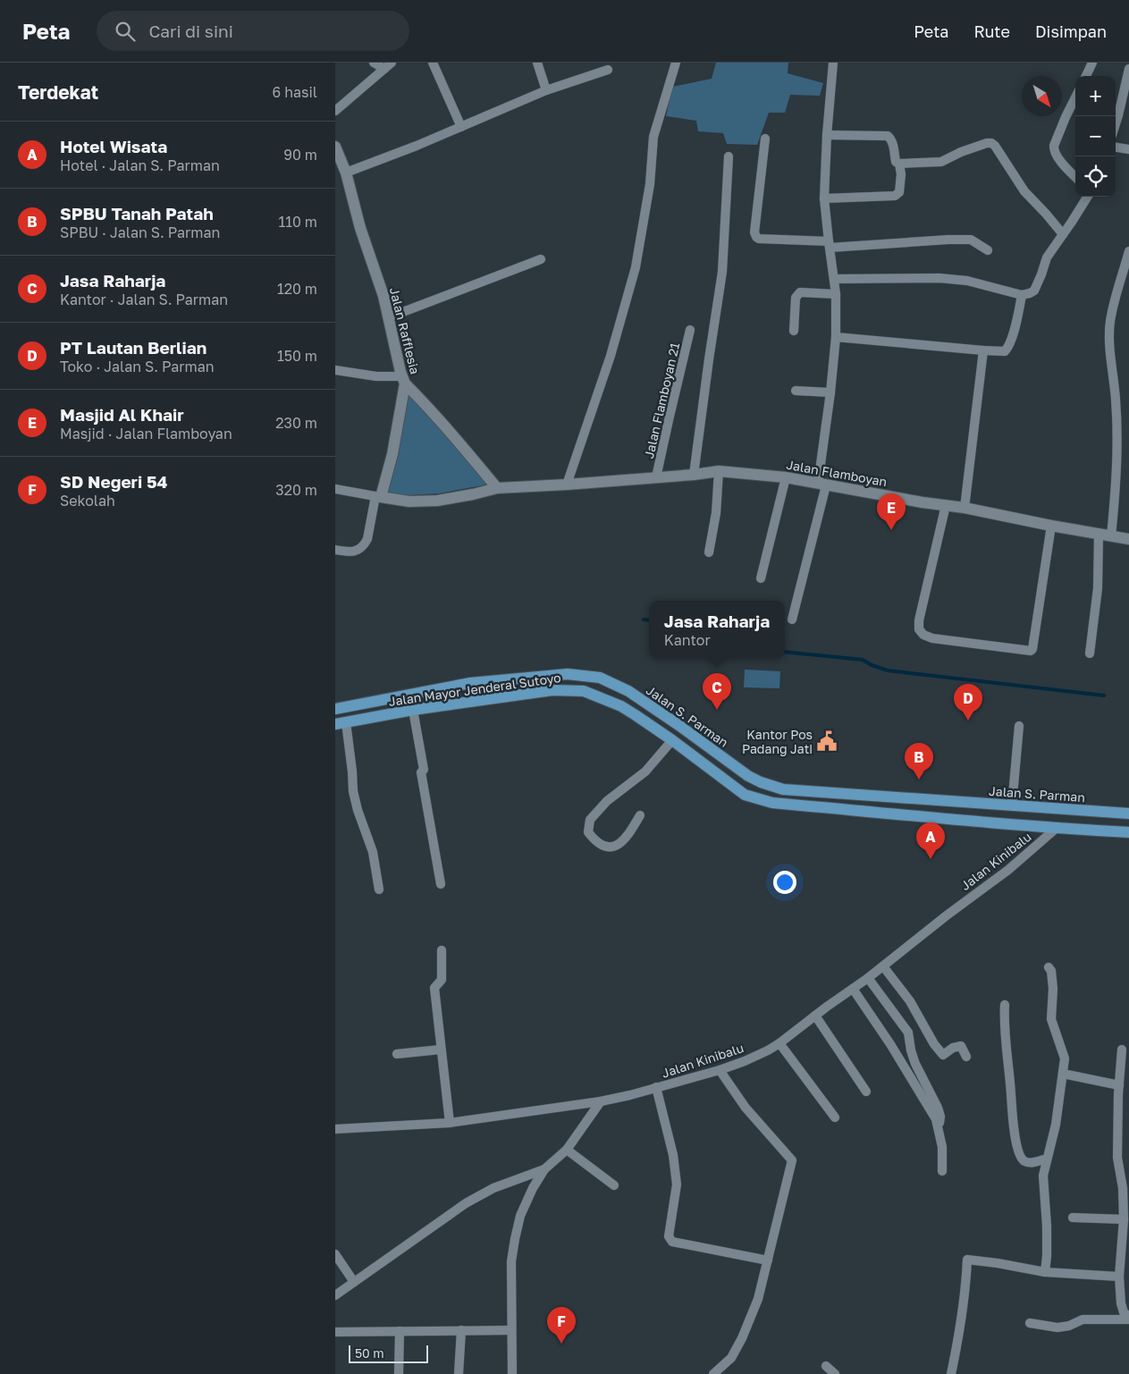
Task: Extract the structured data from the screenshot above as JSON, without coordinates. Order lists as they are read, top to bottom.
{
  "streets": {
    "main road": ["Jalan Mayor Jenderal Sutoyo", "Jalan S. Parman"],
    "street": [
      "Jalan Rafflesia",
      "Jalan Flamboyan 21",
      "Jalan Flamboyan",
      "Jalan Kinibalu"
    ]
  },
  "crossings": [
    ["Jalan Rafflesia", "Jalan Flamboyan"],
    ["Jalan Flamboyan 21", "Jalan Flamboyan"],
    ["Jalan Mayor Jenderal Sutoyo", "Jalan Kinibalu"]
  ],
  "places": {
    "public building": ["Kantor Pos Padang Jati"]
  },
  "scale_bar": "50 m",
  "north": "bottom right",
  "page": {
    "header": "Peta",
    "search": "Cari di sini",
    "nav": ["Peta", "Rute", "Disimpan"],
    "heading": ["Terdekat", "6 hasil"],
    "map_buttons": ["+", "−"],
    "list": [
      {
        "mark": "A",
        "name": "Hotel Wisata",
        "note": "Hotel · Jalan S. Parman",
        "value": "90 m"
      },
      {
        "mark": "B",
        "name": "SPBU Tanah Patah",
        "note": "SPBU · Jalan S. Parman",
        "value": "110 m"
      },
      {
        "mark": "C",
        "name": "Jasa Raharja",
        "note": "Kantor · Jalan S. Parman",
        "value": "120 m"
      },
      {
        "mark": "D",
        "name": "PT Lautan Berlian",
        "note": "Toko · Jalan S. Parman",
        "value": "150 m"
      },
      {
        "mark": "E",
        "name": "Masjid Al Khair",
        "note": "Masjid · Jalan Flamboyan",
        "value": "230 m"
      },
      {
        "mark": "F",
        "name": "SD Negeri 54",
        "note": "Sekolah",
        "value": "320 m"
      }
    ],
    "pins": [
      "E",
      "C",
      "D",
      "B",
      "A",
      "F"
    ],
    "popup": ["Jasa Raharja", "Kantor"],
    "scale": "50 m"
  }
}
